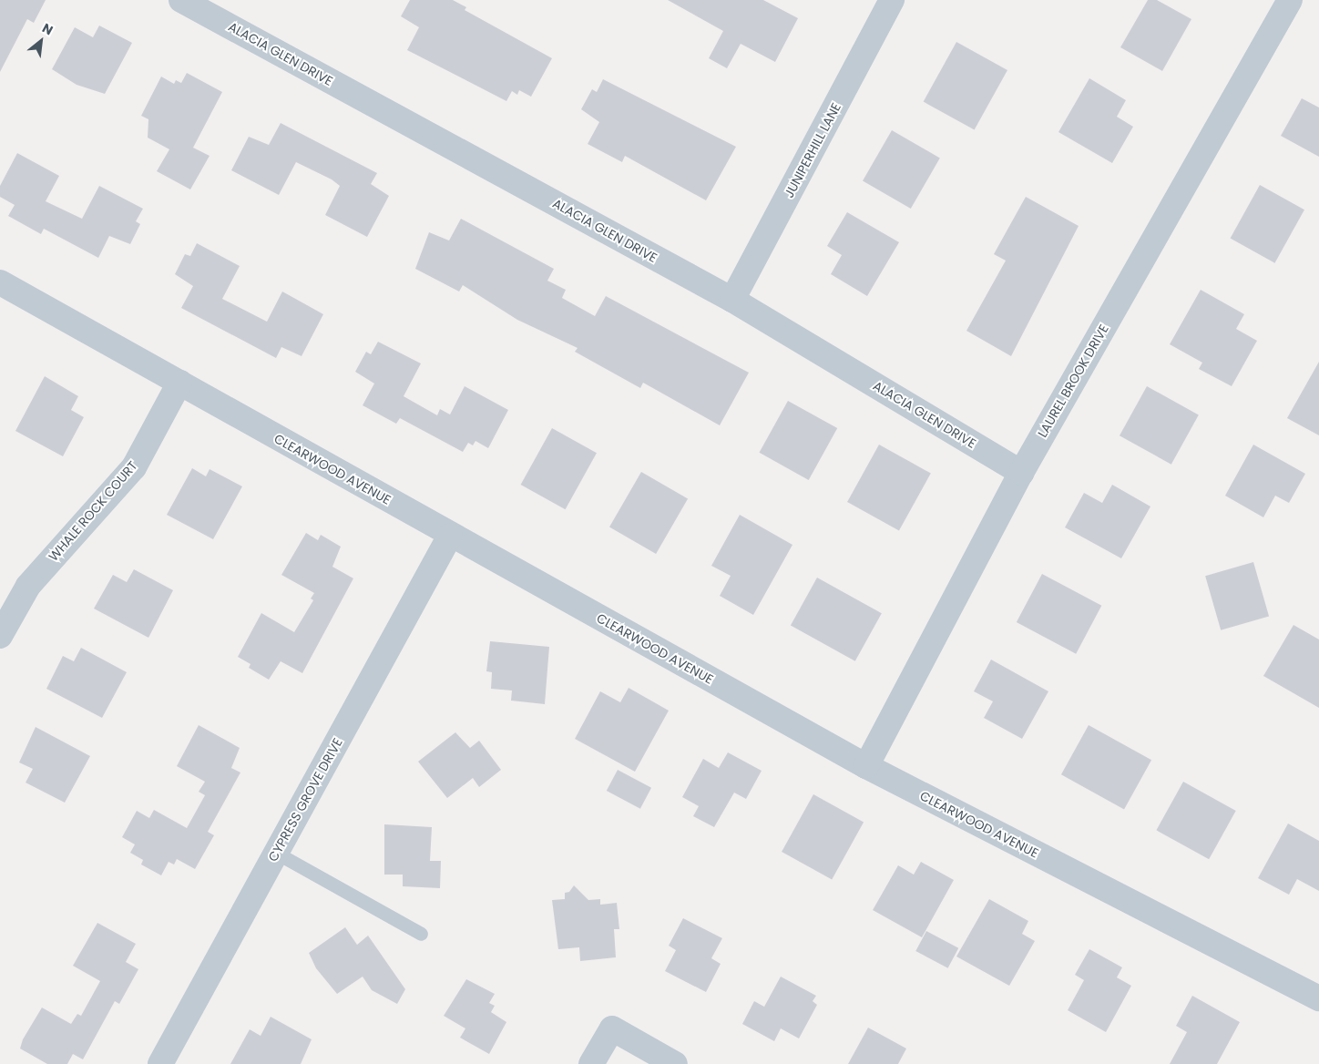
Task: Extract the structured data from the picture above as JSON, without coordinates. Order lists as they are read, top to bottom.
{
  "streets": {
    "street": [
      "ALACIA GLEN DRIVE",
      "JUNIPERHILL LANE",
      "LAUREL BROOK DRIVE",
      "CLEARWOOD AVENUE",
      "WHALE ROCK COURT",
      "CYPRESS GROVE DRIVE"
    ]
  },
  "crossings": [
    ["ALACIA GLEN DRIVE", "JUNIPERHILL LANE"],
    ["ALACIA GLEN DRIVE", "LAUREL BROOK DRIVE"],
    ["LAUREL BROOK DRIVE", "CLEARWOOD AVENUE"],
    ["CLEARWOOD AVENUE", "WHALE ROCK COURT"],
    ["CLEARWOOD AVENUE", "CYPRESS GROVE DRIVE"]
  ],
  "north": "top right"
}
